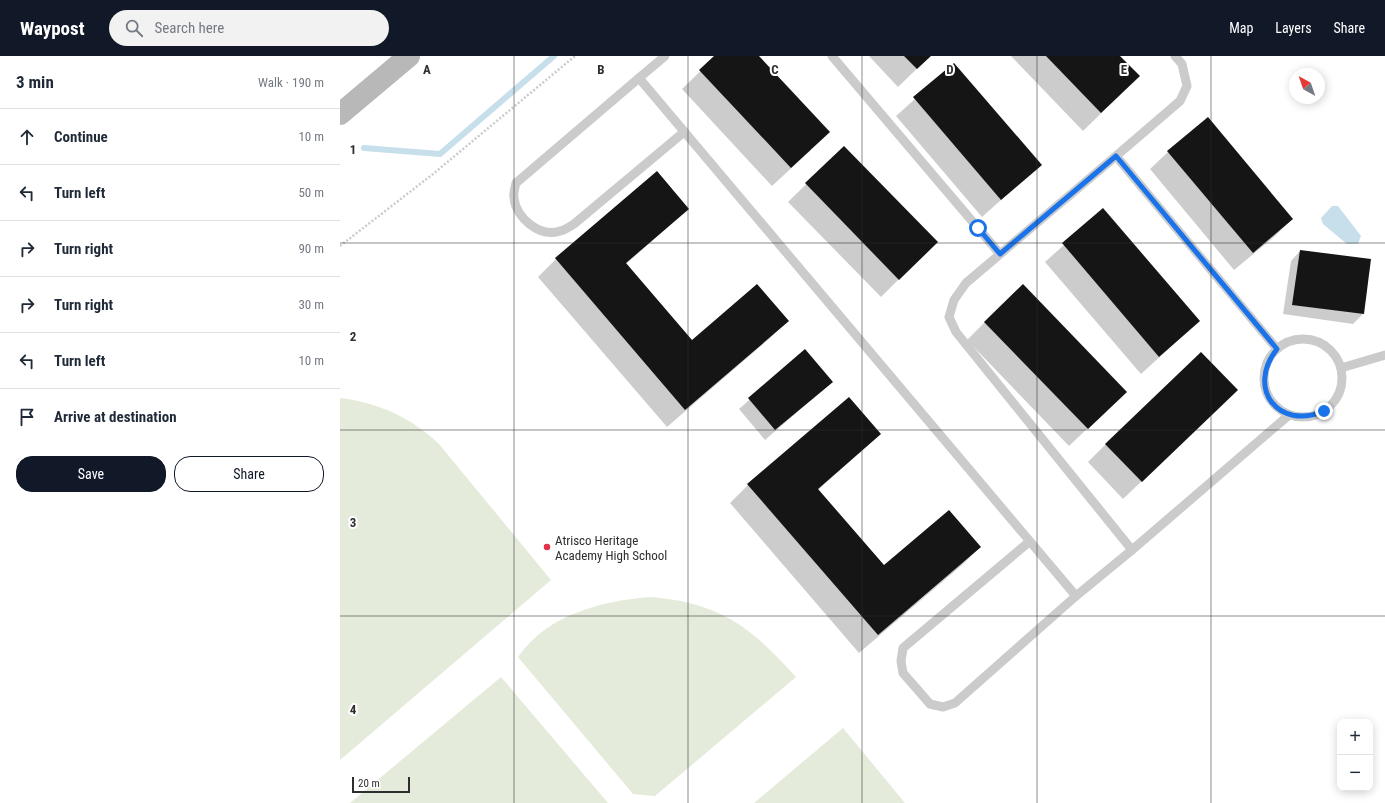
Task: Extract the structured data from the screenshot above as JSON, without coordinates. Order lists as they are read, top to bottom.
{
  "places": ["Atrisco Heritage Academy High School"],
  "scale_bar": "20 m",
  "north": "top left",
  "page": {
    "header": "Waypost",
    "search": "Search here",
    "nav": ["Map", "Layers", "Share"],
    "heading": ["3 min", "Walk · 190 m"],
    "list": [
      ["Continue", "10 m"],
      ["Turn left", "50 m"],
      ["Turn right", "90 m"],
      ["Turn right", "30 m"],
      ["Turn left", "10 m"],
      "Arrive at destination"
    ],
    "buttons": ["Save", "Share"],
    "map_buttons": ["+", "−"],
    "scale": "20 m"
  },
  "grid": {
    "columns": [
      "A",
      "B",
      "C",
      "D",
      "E"
    ],
    "rows": [
      "1",
      "2",
      "3",
      "4"
    ]
  }
}
